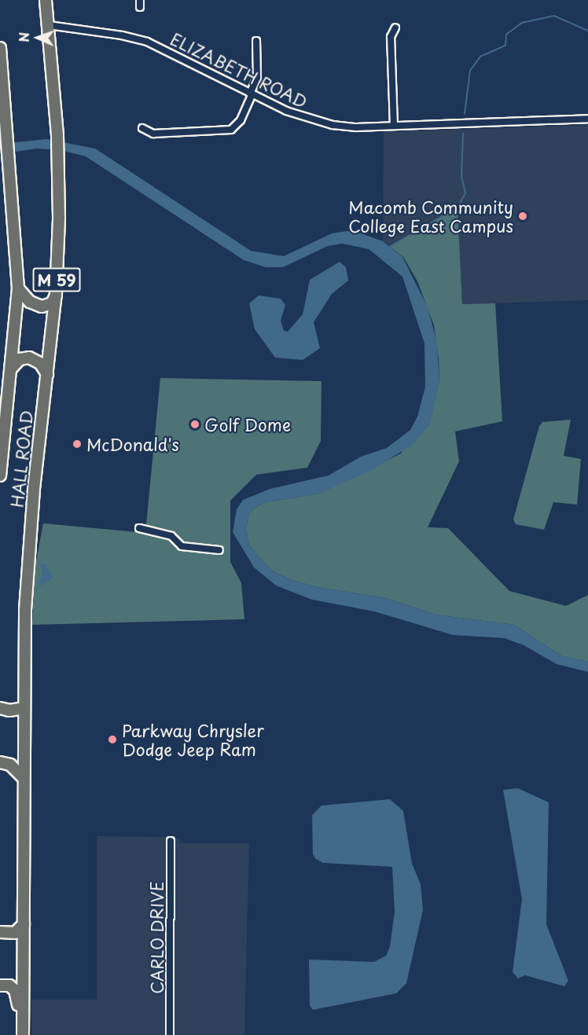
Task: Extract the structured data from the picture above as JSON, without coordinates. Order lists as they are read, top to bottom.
{
  "streets": {
    "highway": ["M 59", "HALL ROAD"],
    "street": ["ELIZABETH ROAD", "CARLO DRIVE"]
  },
  "crossings": [
    ["ELIZABETH ROAD", "HALL ROAD"]
  ],
  "places": [
    "Macomb Community College East Campus",
    "Golf Dome",
    "McDonald's",
    "Parkway Chrysler Dodge Jeep Ram"
  ],
  "north": "left"
}
